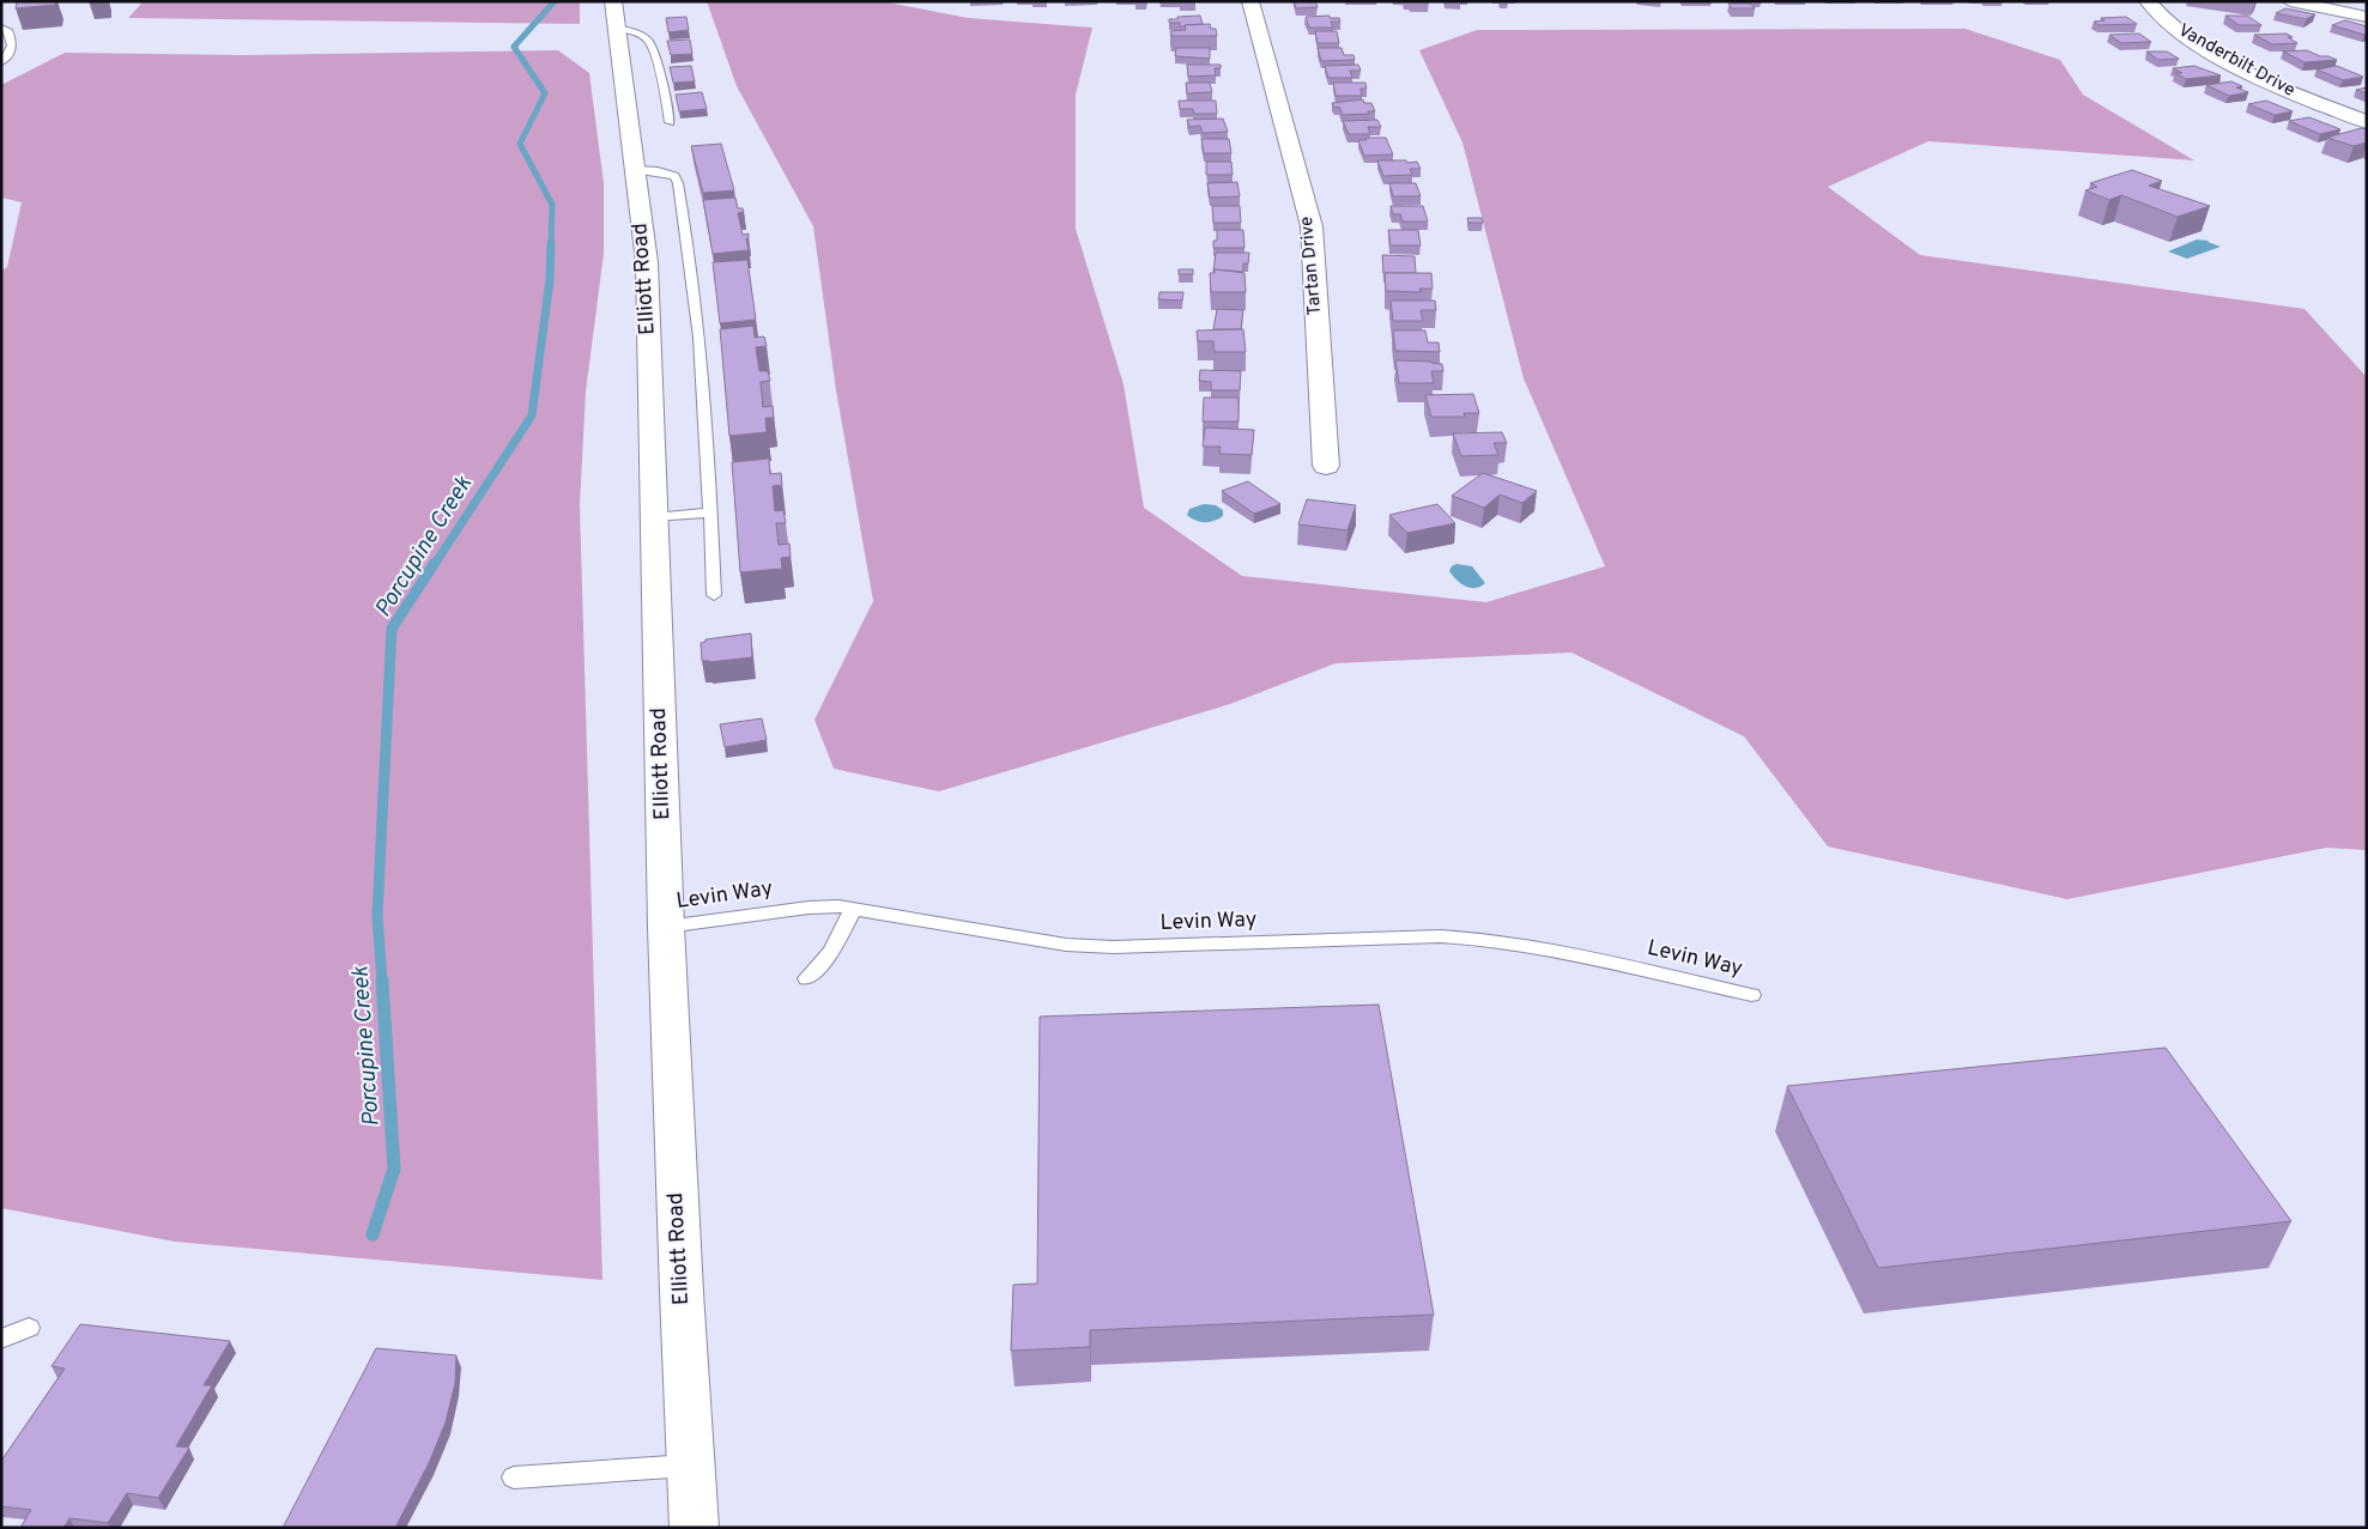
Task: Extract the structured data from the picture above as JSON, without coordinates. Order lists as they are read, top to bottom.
{
  "streets": {
    "street": ["Vanderbilt Drive", "Tartan Drive", "Elliott Road"],
    "lane": ["Levin Way"]
  },
  "crossings": [
    ["Elliott Road", "Levin Way"]
  ],
  "water": ["Porcupine Creek"]
}
